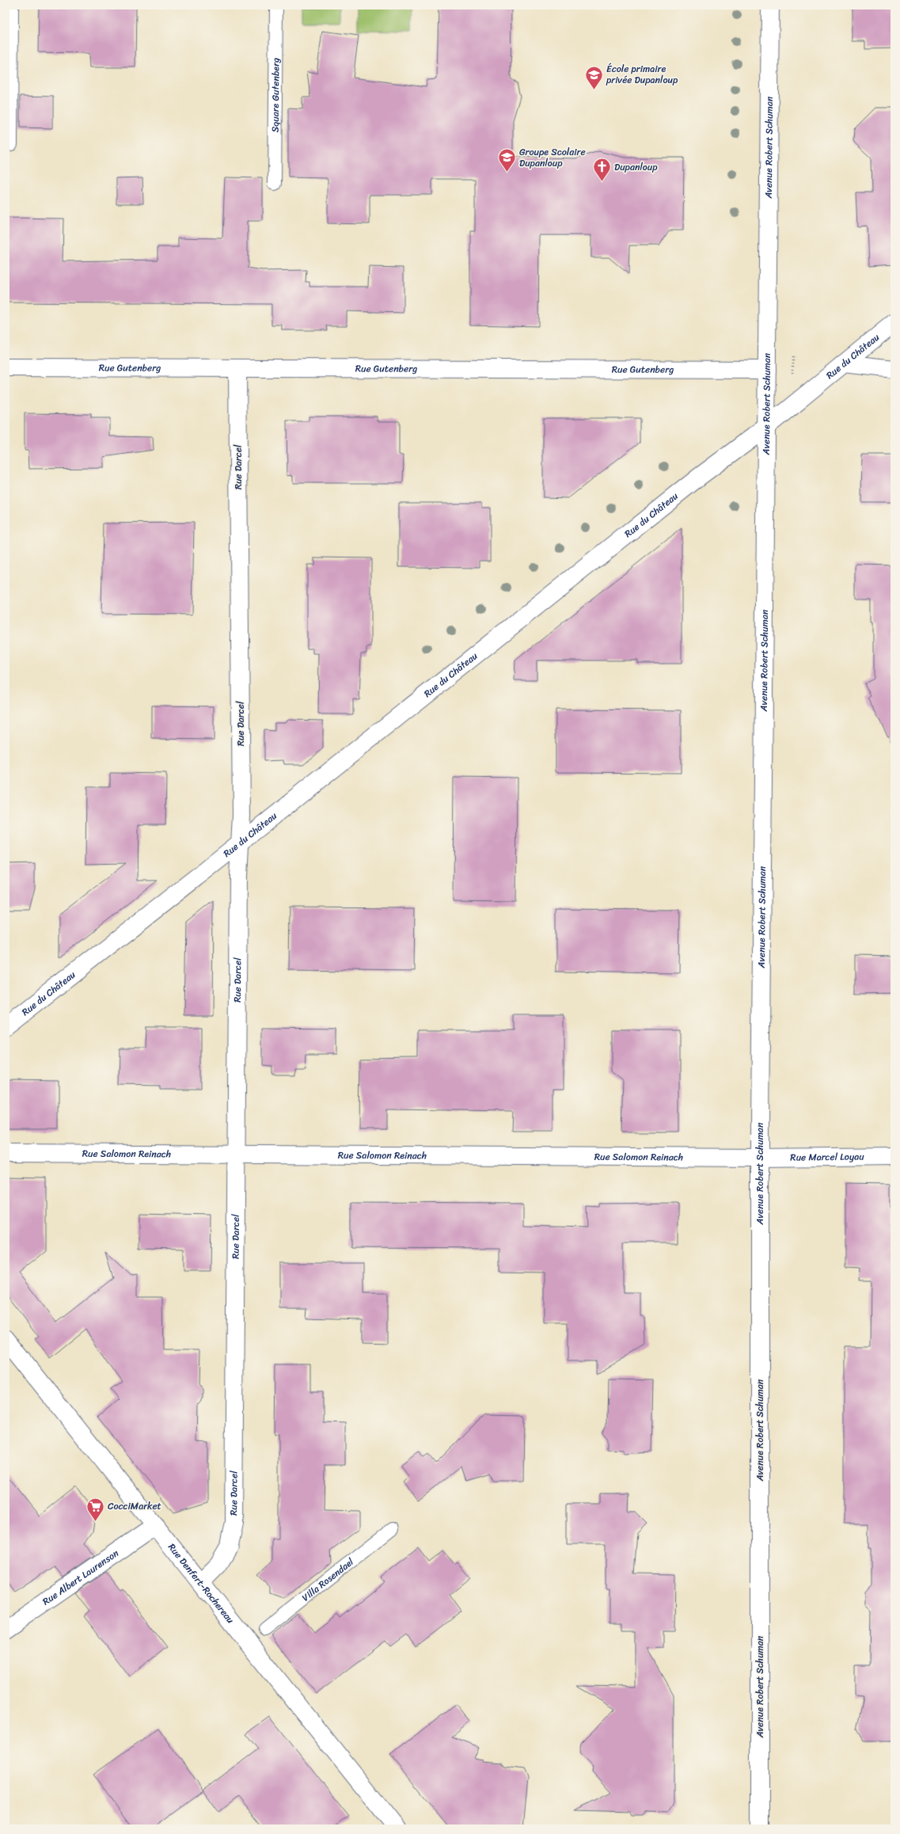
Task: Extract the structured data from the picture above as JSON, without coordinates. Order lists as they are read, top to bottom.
{
  "streets": {
    "street": [
      "Avenue Robert Schuman",
      "Rue du Château",
      "Rue Gutenberg",
      "Rue Darcel",
      "Rue Salomon Reinach",
      "Rue Marcel Loyau",
      "Rue Albert Laurenson",
      "Rue Denfert-Rochereau"
    ],
    "lane": ["Square Gutenberg", "Villa Rosendael"]
  },
  "crossings": [
    ["Avenue Robert Schuman", "Rue du Château"],
    ["Avenue Robert Schuman", "Rue Gutenberg"],
    ["Avenue Robert Schuman", "Rue Salomon Reinach"],
    ["Avenue Robert Schuman", "Rue Marcel Loyau"],
    ["Rue du Château", "Rue Darcel"],
    ["Rue Gutenberg", "Rue Darcel"],
    ["Rue Darcel", "Rue Salomon Reinach"],
    ["Rue Darcel", "Rue Denfert-Rochereau"],
    ["Rue Salomon Reinach", "Rue Marcel Loyau"],
    ["Rue Albert Laurenson", "Rue Denfert-Rochereau"]
  ],
  "places": {
    "school or university": ["École primaire privée Dupanloup", "Groupe Scolaire Dupanloup"],
    "church": ["Dupanloup"],
    "supermarket": ["CocciMarket"]
  }
}
